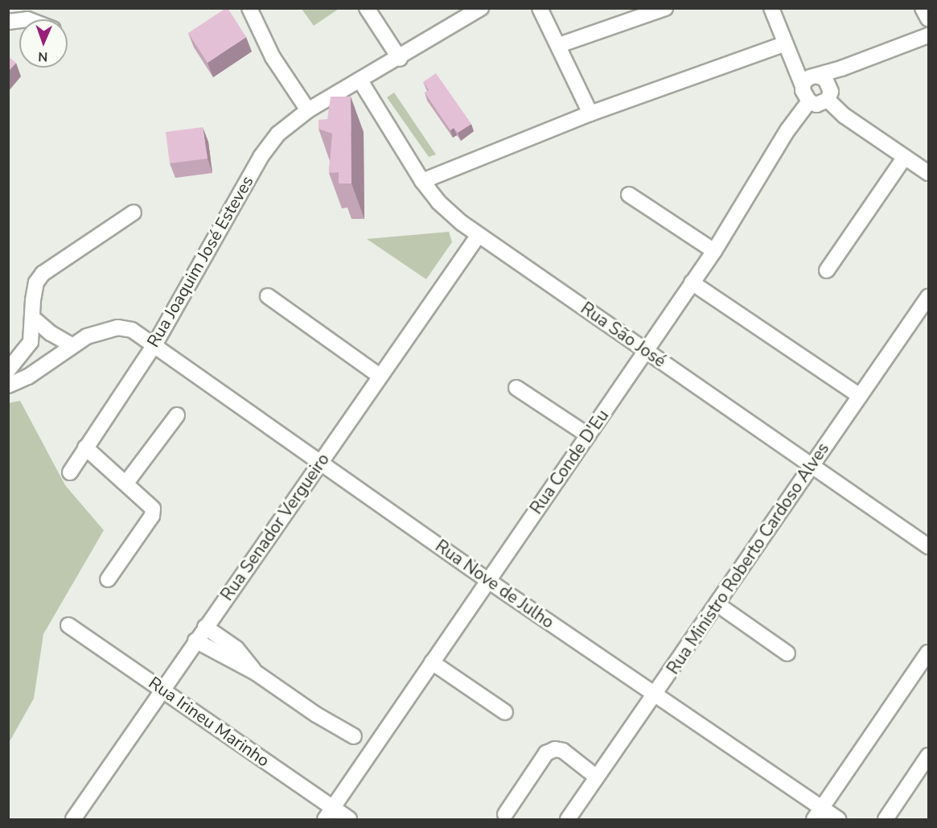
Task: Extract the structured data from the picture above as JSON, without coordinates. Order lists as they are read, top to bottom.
{
  "streets": {
    "street": [
      "Rua Joaquim José Esteves",
      "Rua São José",
      "Rua Conde D'Eu",
      "Rua Senador Vergueiro",
      "Rua Ministro Roberto Cardoso Alves",
      "Rua Nove de Julho",
      "Rua Irineu Marinho"
    ]
  },
  "crossings": [
    ["Rua Joaquim José Esteves", "Rua São José"],
    ["Rua Joaquim José Esteves", "Rua Nove de Julho"],
    ["Rua São José", "Rua Conde D'Eu"],
    ["Rua São José", "Rua Senador Vergueiro"],
    ["Rua São José", "Rua Ministro Roberto Cardoso Alves"],
    ["Rua Conde D'Eu", "Rua Nove de Julho"],
    ["Rua Conde D'Eu", "Rua Irineu Marinho"],
    ["Rua Senador Vergueiro", "Rua Nove de Julho"],
    ["Rua Senador Vergueiro", "Rua Irineu Marinho"],
    ["Rua Ministro Roberto Cardoso Alves", "Rua Nove de Julho"]
  ],
  "north": "bottom"
}
